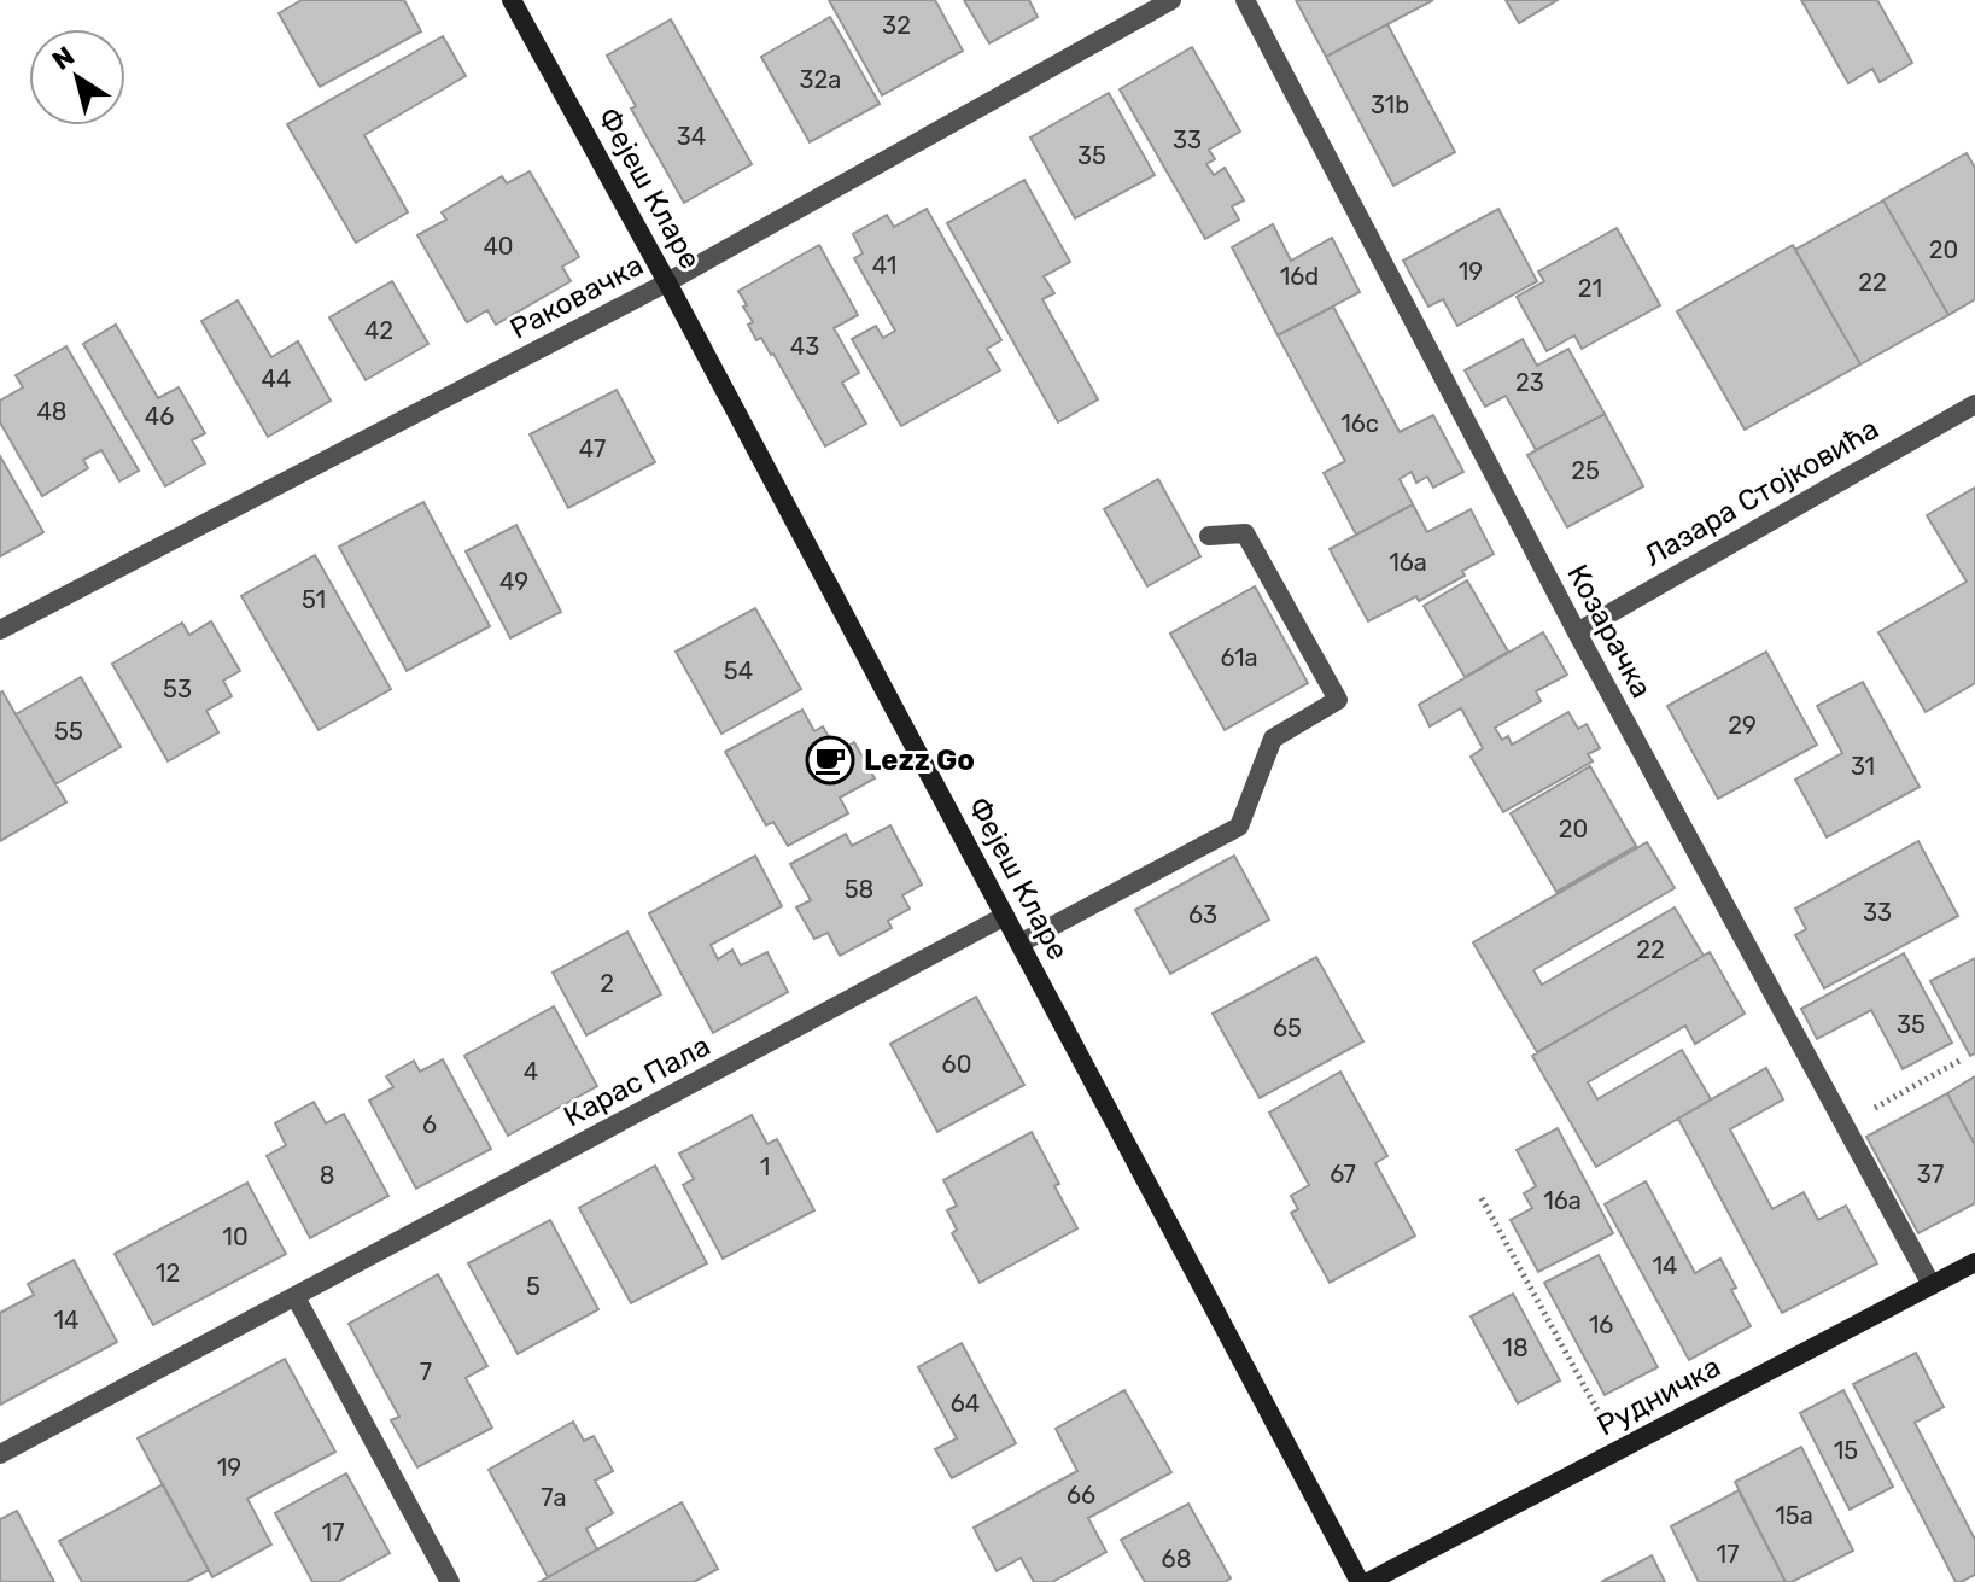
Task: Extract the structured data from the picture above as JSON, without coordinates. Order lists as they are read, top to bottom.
{
  "streets": {
    "street": [
      "Фејеш Кларе",
      "Раковачка",
      "Лазара Стојковића",
      "Козарачка",
      "Карас Пала",
      "Рудничка"
    ]
  },
  "crossings": [
    ["Фејеш Кларе", "Раковачка"],
    ["Фејеш Кларе", "Карас Пала"],
    ["Лазара Стојковића", "Козарачка"],
    ["Козарачка", "Рудничка"]
  ],
  "places": {
    "cafe": ["Lezz Go"]
  },
  "house_numbers": [
    "32",
    "32a",
    "31b",
    "34",
    "33",
    "35",
    "40",
    "20",
    "41",
    "19",
    "16d",
    "22",
    "21",
    "42",
    "43",
    "44",
    "23",
    "48",
    "46",
    "16c",
    "47",
    "25",
    "16a",
    "49",
    "51",
    "61a",
    "54",
    "53",
    "29",
    "55",
    "31",
    "20",
    "58",
    "33",
    "63",
    "22",
    "2",
    "35",
    "65",
    "60",
    "4",
    "6",
    "1",
    "67",
    "37",
    "8",
    "16a",
    "10",
    "14",
    "12",
    "5",
    "14",
    "16",
    "18",
    "7",
    "64",
    "15",
    "19",
    "66",
    "7a",
    "15a",
    "17",
    "17",
    "68"
  ],
  "north": "top left"
}
